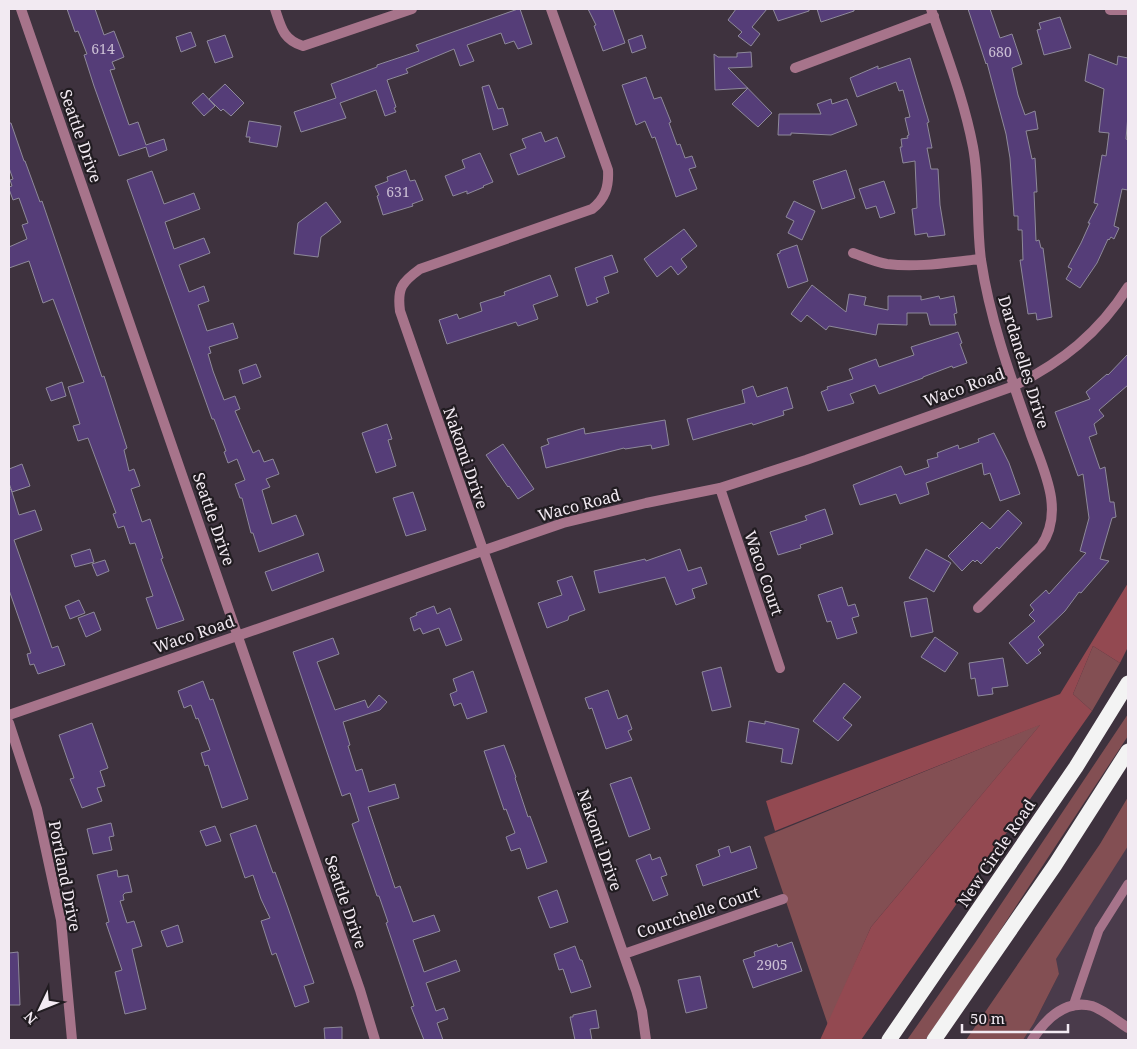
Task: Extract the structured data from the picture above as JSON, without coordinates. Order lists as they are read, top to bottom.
{
  "streets": {
    "highway": ["New Circle Road"],
    "street": [
      "Seattle Drive",
      "Dardanelles Drive",
      "Waco Road",
      "Nakomi Drive",
      "Waco Court",
      "Portland Drive",
      "Courchelle Court"
    ]
  },
  "crossings": [
    ["Seattle Drive", "Waco Road"],
    ["Dardanelles Drive", "Waco Road"],
    ["Waco Road", "Nakomi Drive"],
    ["Waco Road", "Waco Court"],
    ["Nakomi Drive", "Courchelle Court"]
  ],
  "house_numbers": [
    "614",
    "680",
    "631",
    "2905"
  ],
  "scale_bar": "50 m",
  "north": "bottom left"
}
